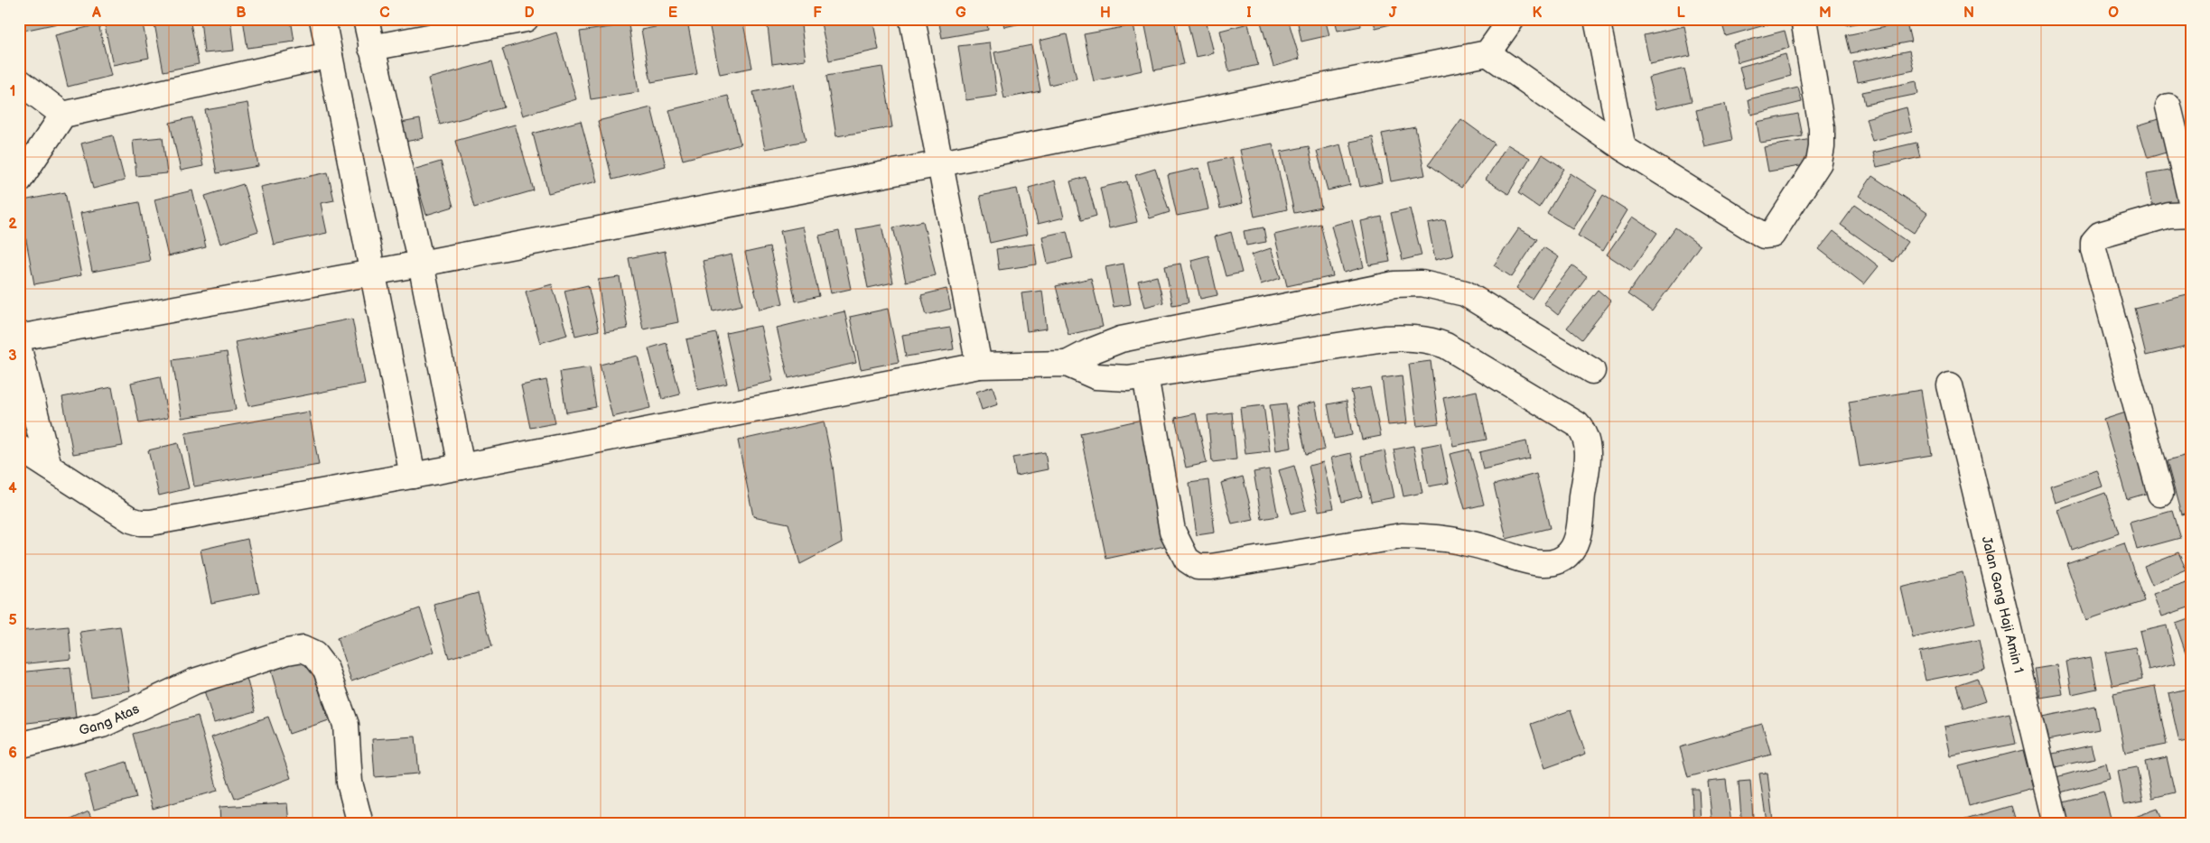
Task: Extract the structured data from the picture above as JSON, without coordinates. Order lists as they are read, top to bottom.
{
  "streets": {
    "street": ["Jalan Gang Haji Amin 1", "Gang Atas"]
  },
  "grid": {
    "columns": [
      "A",
      "B",
      "C",
      "D",
      "E",
      "F",
      "G",
      "H",
      "I",
      "J",
      "K",
      "L",
      "M",
      "N",
      "O"
    ],
    "rows": [
      "1",
      "2",
      "3",
      "4",
      "5",
      "6"
    ]
  }
}
